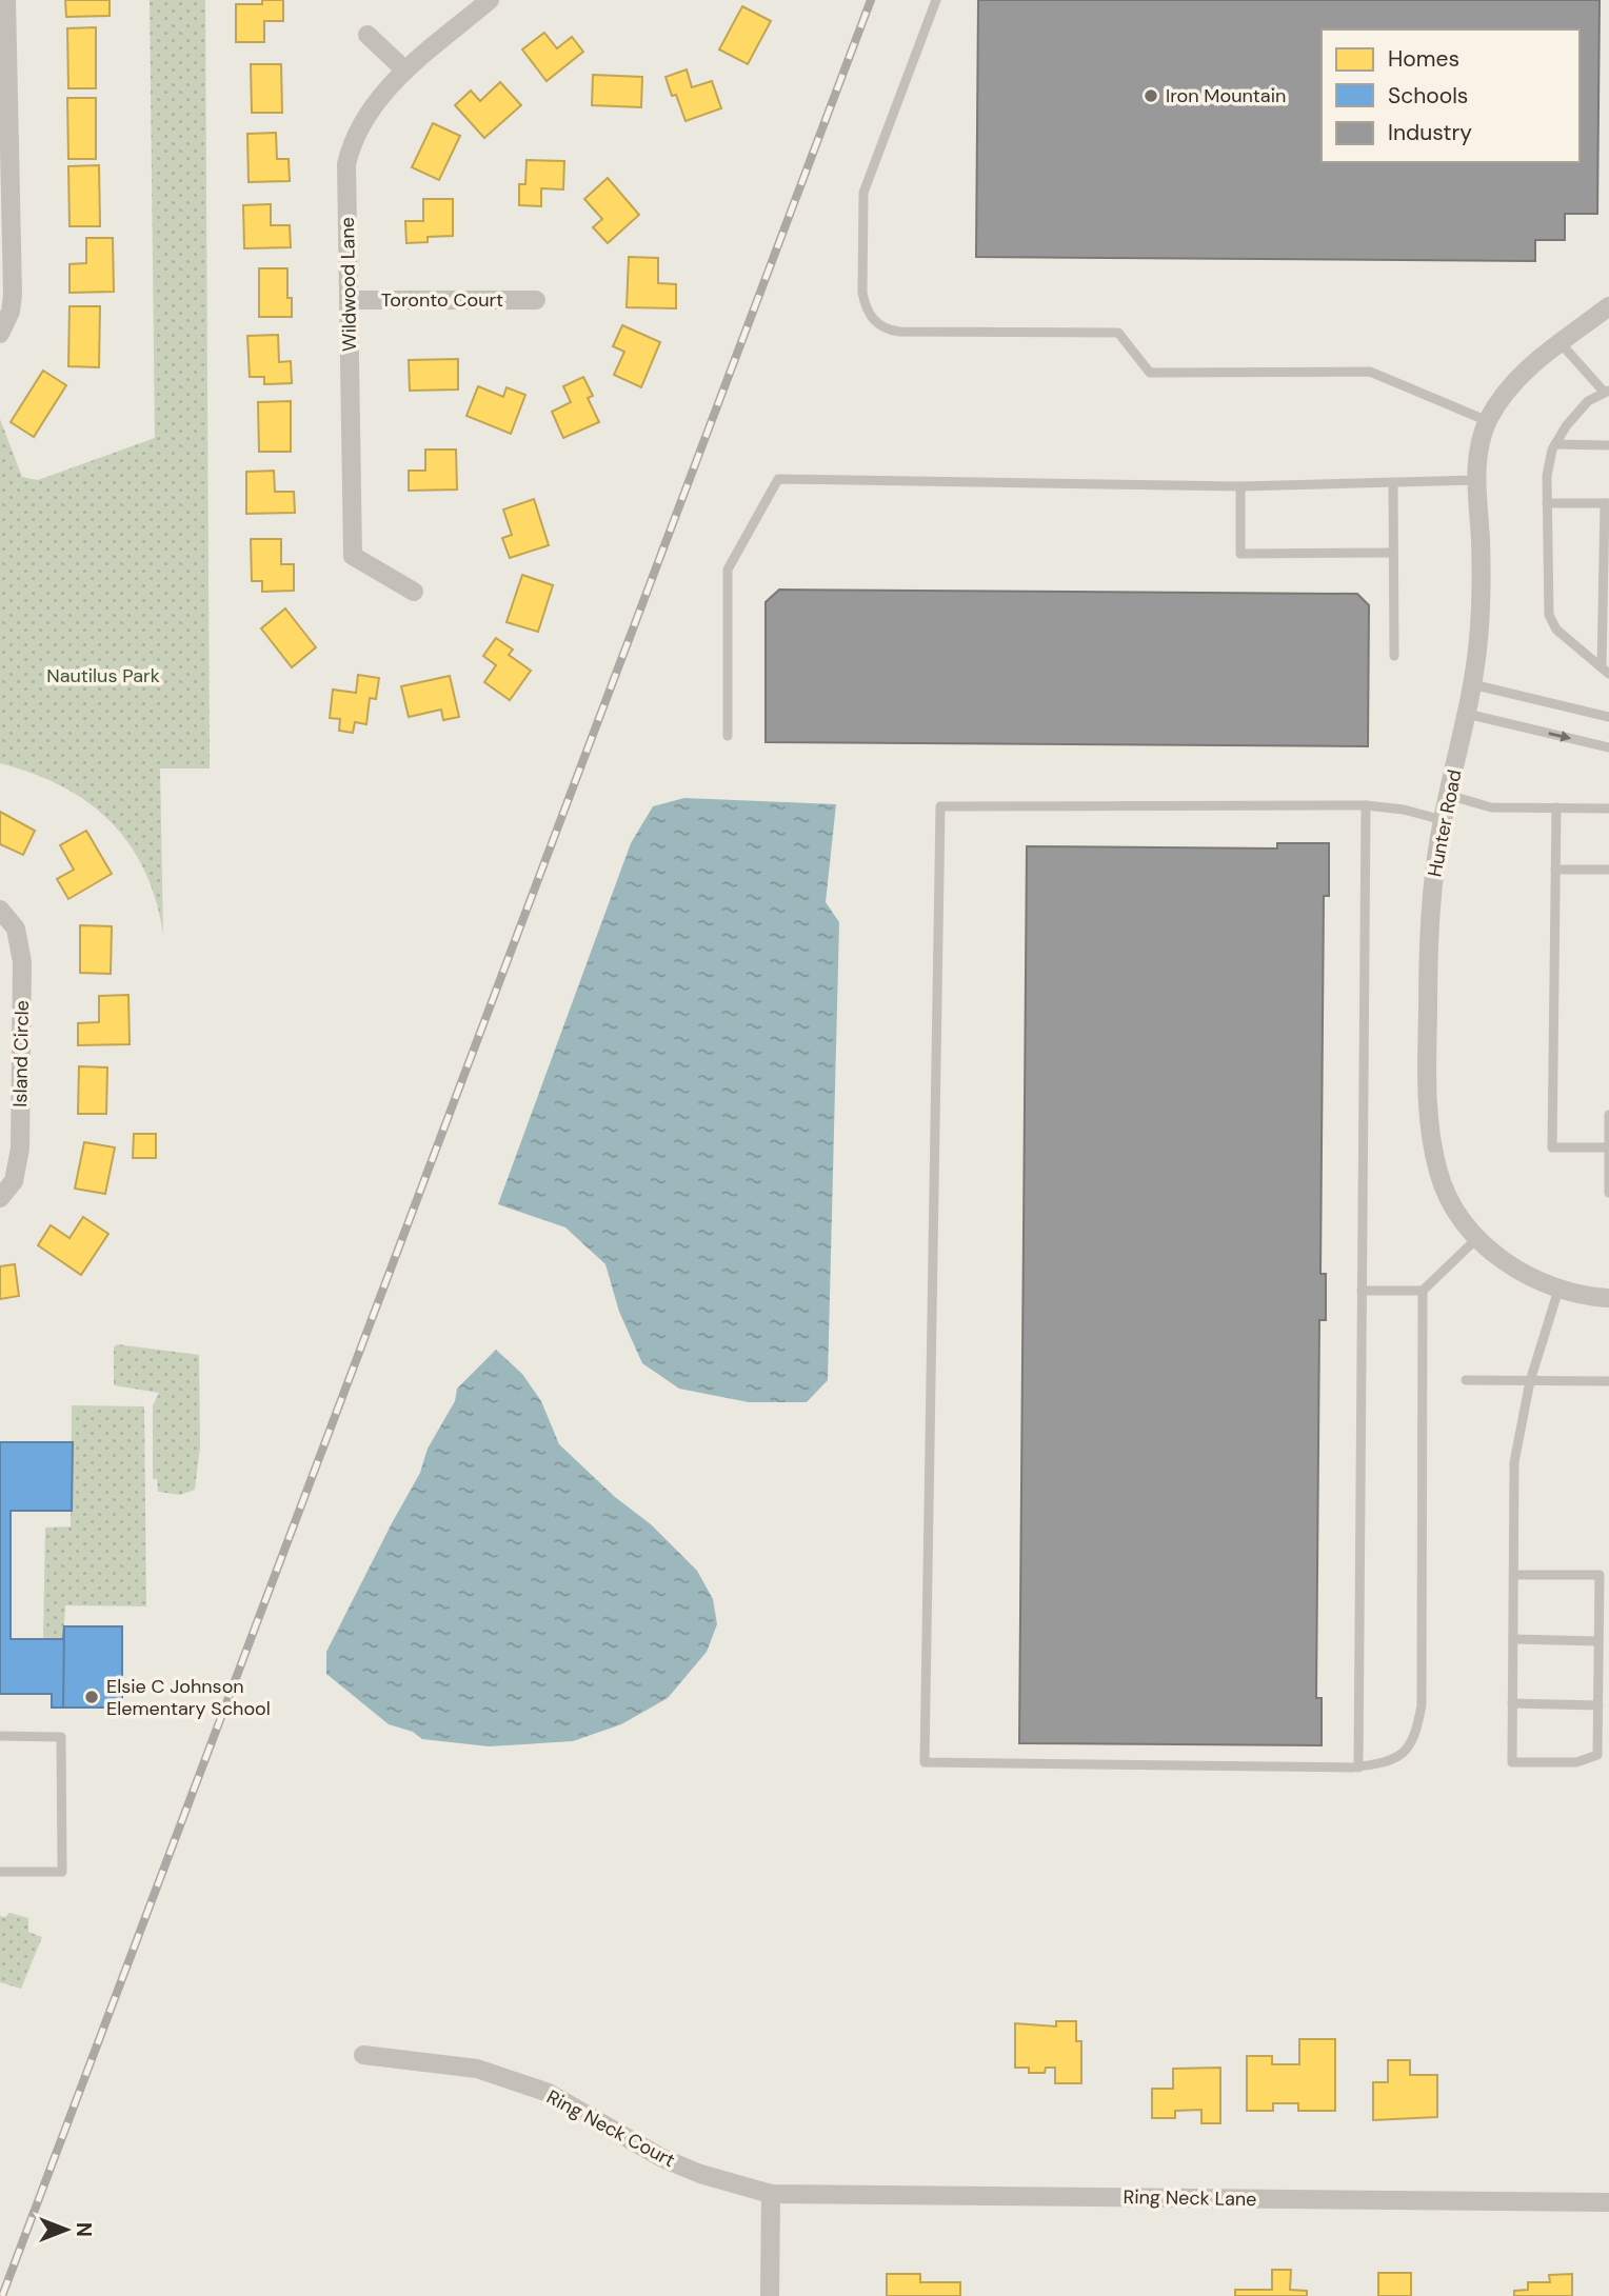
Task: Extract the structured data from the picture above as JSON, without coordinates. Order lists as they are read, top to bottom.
{
  "streets": {
    "street": [
      "Wildwood Lane",
      "Toronto Court",
      "Hunter Road",
      "Island Circle",
      "Ring Neck Court",
      "Ring Neck Lane"
    ]
  },
  "crossings": [
    ["Wildwood Lane", "Toronto Court"],
    ["Ring Neck Court", "Ring Neck Lane"]
  ],
  "parks": ["Nautilus Park"],
  "places": ["Iron Mountain", "Elsie C Johnson Elementary School"],
  "legend": ["Homes", "Schools", "Industry"],
  "north": "right"
}
